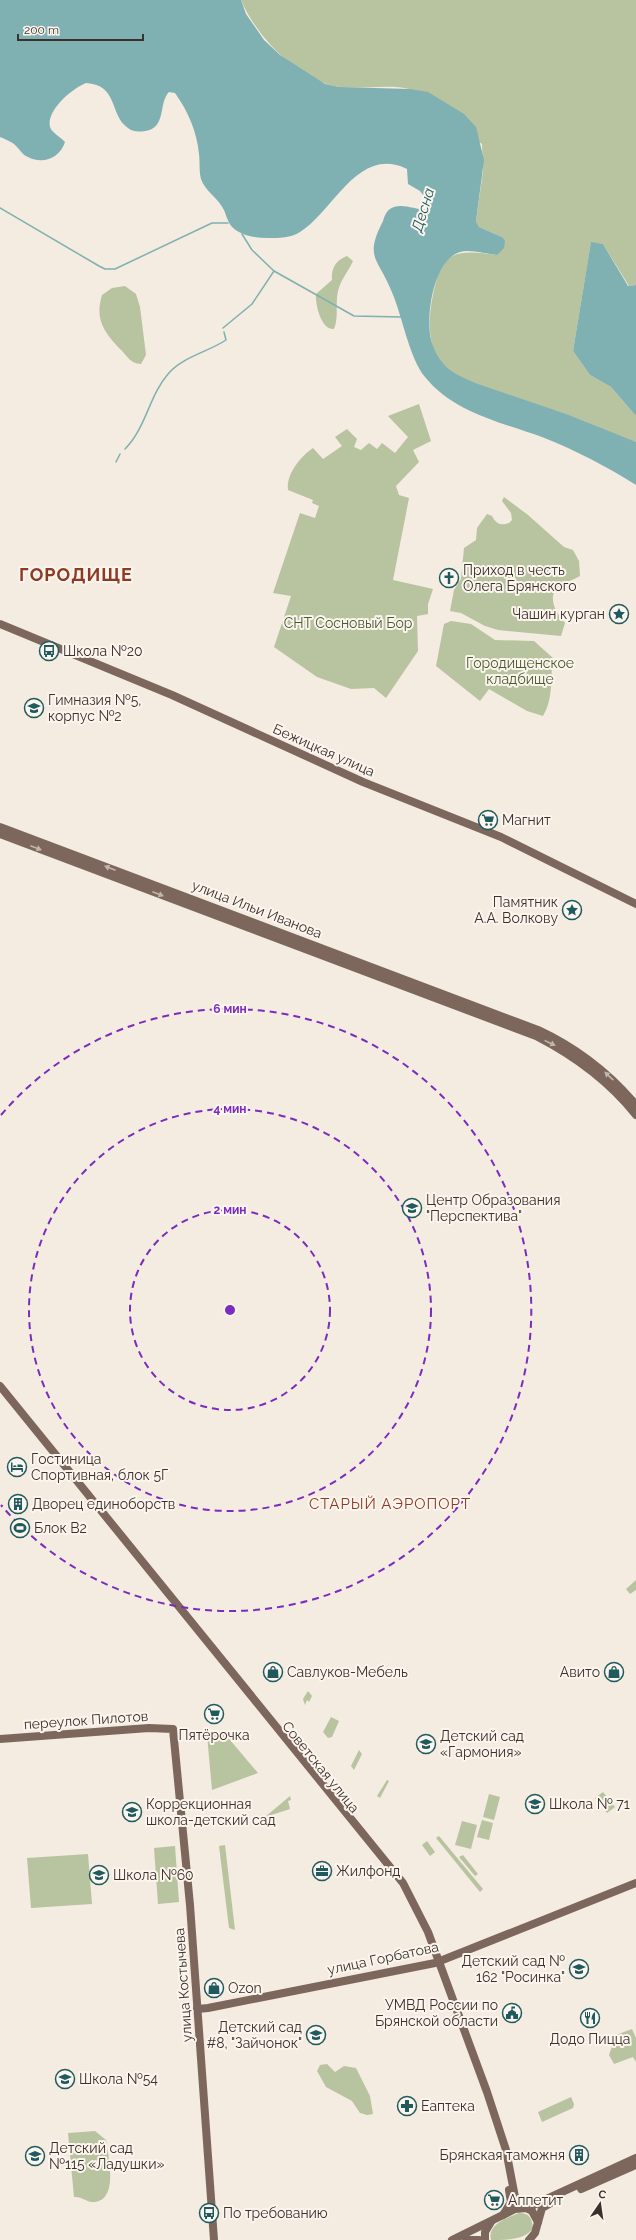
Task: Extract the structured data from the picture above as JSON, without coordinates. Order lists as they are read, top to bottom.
{
  "streets": {
    "main road": [
      "Бежицкая улица",
      "улица Ильи Иванова",
      "переулок Пилотов",
      "Советская улица",
      "улица Горбатова",
      "улица Костычева"
    ]
  },
  "crossings": [
    ["переулок Пилотов", "улица Костычева"],
    ["Советская улица", "улица Горбатова"],
    ["улица Горбатова", "улица Костычева"]
  ],
  "districts": ["ГОРОДИЩЕ", "СТАРЫЙ АЭРОПОРТ"],
  "water": ["Десна"],
  "parks": ["СНТ Сосновый Бор", "Городищенское кладбище"],
  "places": {
    "church": ["Приход в честь Олега Брянского"],
    "place": ["Чашин курган", "Памятник А.А. Волкову"],
    "bus stop": ["Школа №20", "По требованию"],
    "school or university": [
      "Гимназия №5, корпус №2",
      "Центр Образования \"Перспектива\"",
      "Детский сад «Гармония»",
      "Школа № 71",
      "Коррекционная школа-детский сад",
      "Школа №60",
      "Детский сад № 162 \"Росинка\"",
      "Детский сад #8, \"Зайчонок\"",
      "Школа №54",
      "Детский сад №115 «Ладушки»"
    ],
    "supermarket": ["Магнит", "Пятёрочка", "Аппетит"],
    "hotel": ["Гостиница Спортивная, блок 5Г"],
    "building": ["Дворец единоборств", "Брянская таможня"],
    "sports": ["Блок В2"],
    "shop": ["Савлуков-Мебель", "Авито", "Ozon"],
    "office": ["Жилфонд"],
    "public building": ["УМВД России по Брянской области"],
    "restaurant": ["Додо Пицца"],
    "pharmacy": ["Еаптека"]
  },
  "scale_bar": "200 m",
  "north": "top",
  "rings": ["6 мин", "4 мин", "2 мин"]
}
